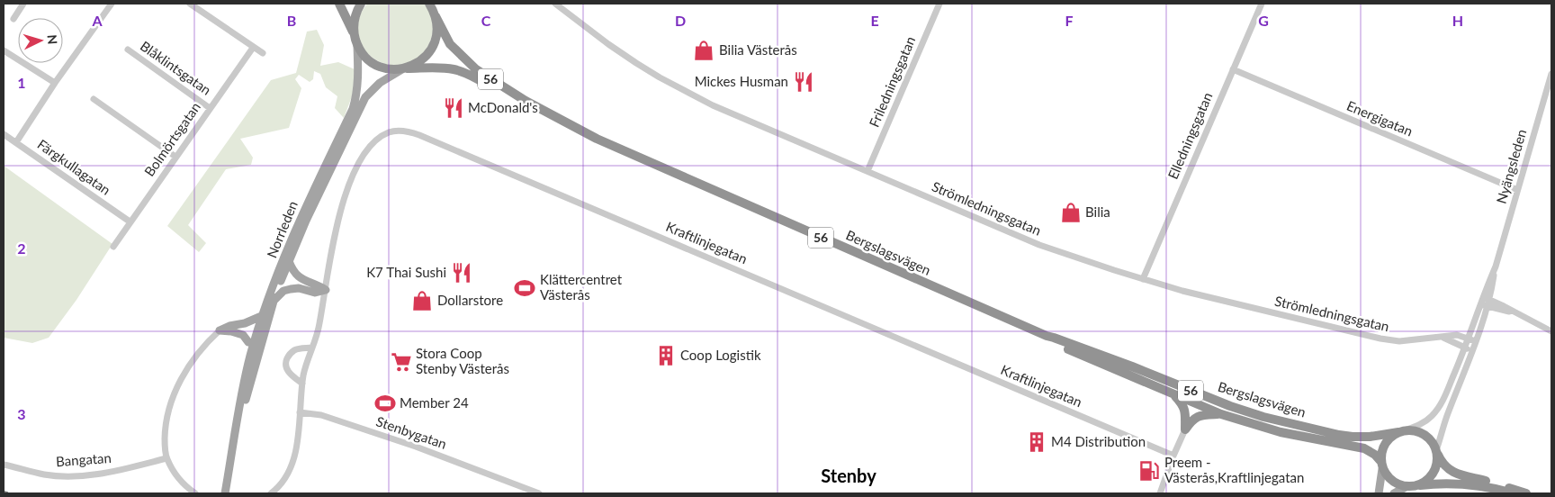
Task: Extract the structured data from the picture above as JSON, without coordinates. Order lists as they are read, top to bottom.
{
  "streets": {
    "highway": ["56", "Bergslagsvägen"],
    "main road": ["Norrleden"],
    "street": [
      "Blåklintsgatan",
      "Friledningsgatan",
      "Energigatan",
      "Elledningsgatan",
      "Bolmörtsgatan",
      "Nyängsleden",
      "Färgkullagatan",
      "Strömledningsgatan",
      "Kraftlinjegatan",
      "Stenbygatan",
      "Bangatan"
    ]
  },
  "crossings": [
    ["Blåklintsgatan", "Bolmörtsgatan"],
    ["56", "Nyängsleden"],
    ["56", "Norrleden"],
    ["56", "Bergslagsvägen"],
    ["Friledningsgatan", "Strömledningsgatan"],
    ["Energigatan", "Elledningsgatan"],
    ["Energigatan", "Nyängsleden"],
    ["Elledningsgatan", "Strömledningsgatan"],
    ["Bolmörtsgatan", "Färgkullagatan"],
    ["Nyängsleden", "Strömledningsgatan"],
    ["Nyängsleden", "Bergslagsvägen"],
    ["Norrleden", "Bergslagsvägen"]
  ],
  "districts": ["Stenby"],
  "places": {
    "shop": ["Bilia Västerås", "Bilia", "Dollarstore"],
    "restaurant": ["Mickes Husman", "McDonald's", "K7 Thai Sushi"],
    "sports": ["Klättercentret Västerås", "Member 24"],
    "building": ["Coop Logistik", "M4 Distribution"],
    "supermarket": ["Stora Coop Stenby Västerås"],
    "fuel station": ["Preem - Västerås,Kraftlinjegatan"]
  },
  "north": "right",
  "grid": {
    "columns": [
      "A",
      "B",
      "C",
      "D",
      "E",
      "F",
      "G",
      "H"
    ],
    "rows": ["1", "2", "3"]
  }
}
